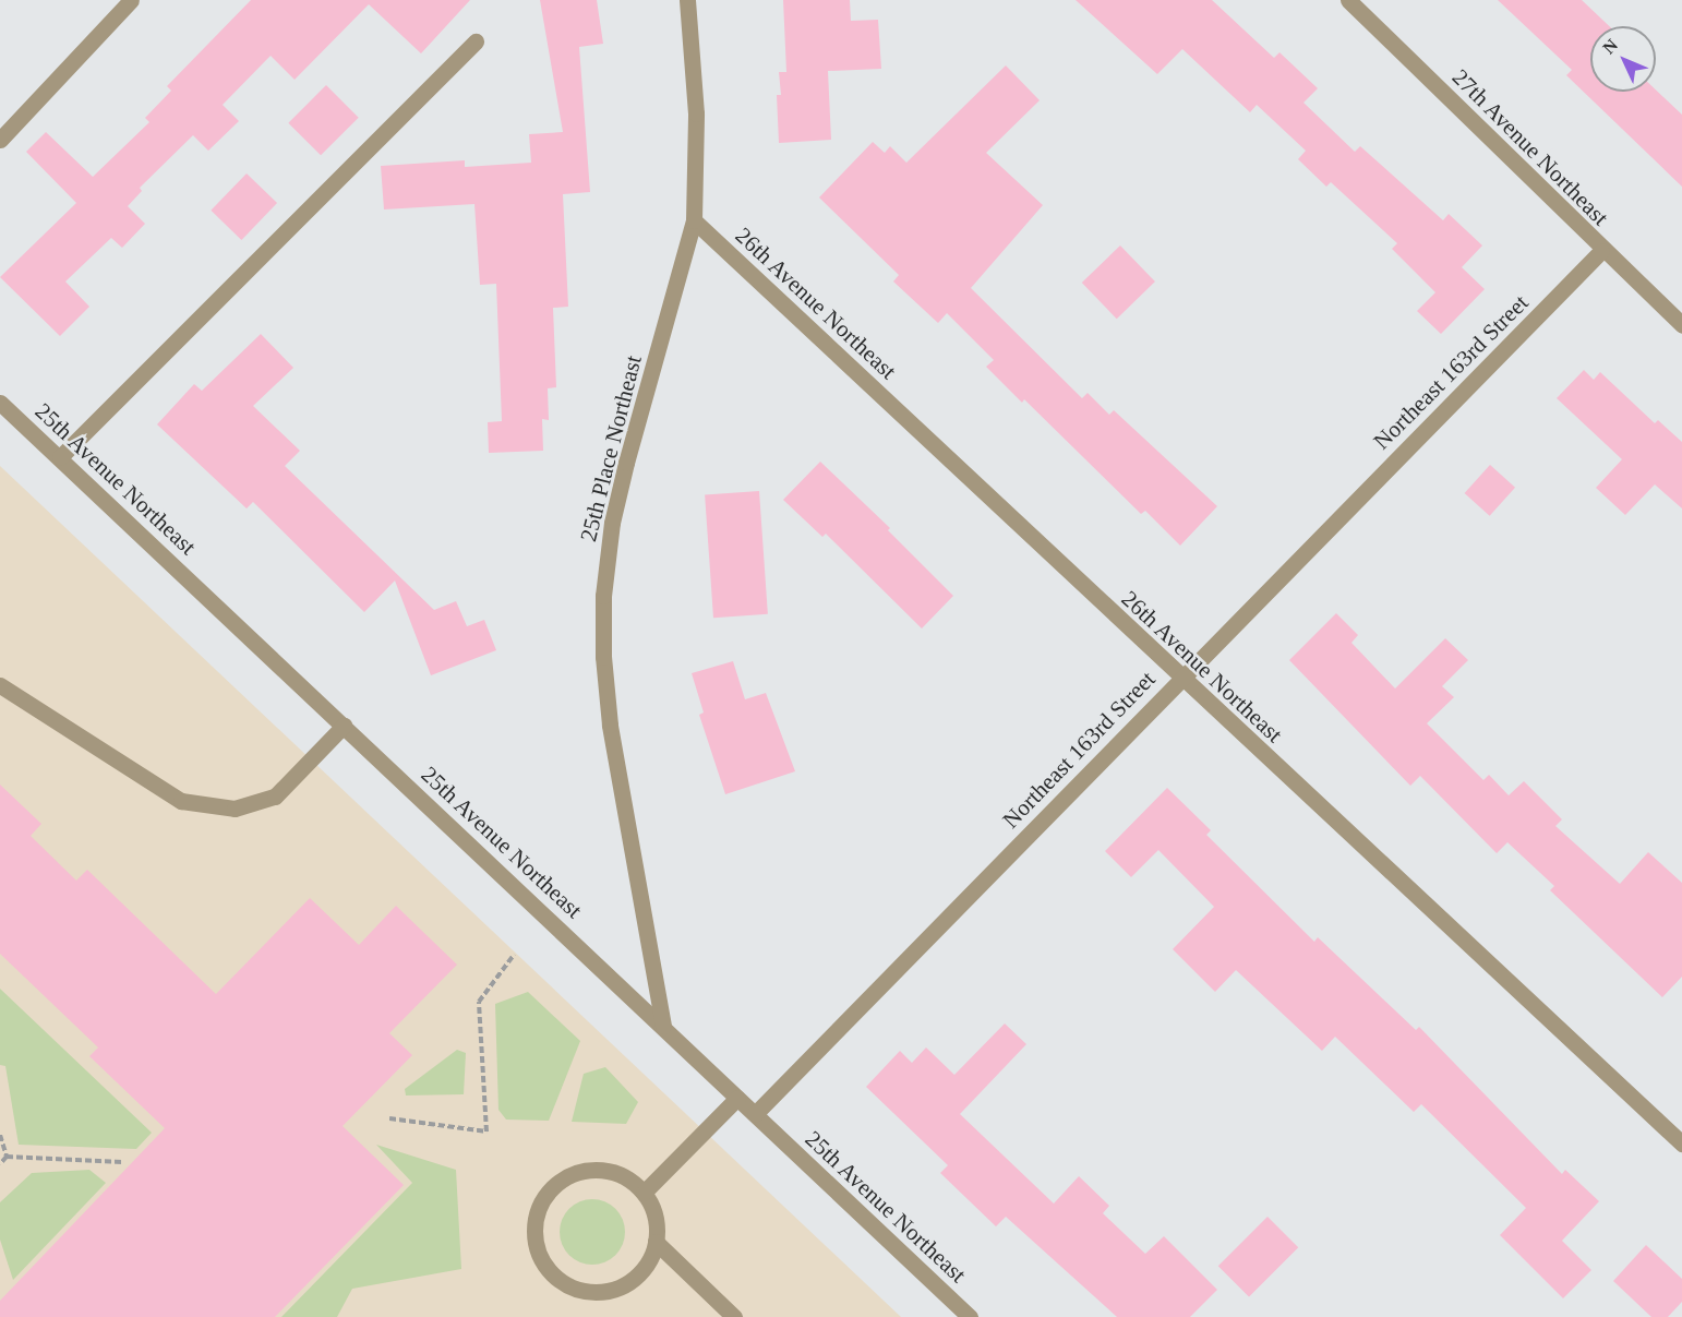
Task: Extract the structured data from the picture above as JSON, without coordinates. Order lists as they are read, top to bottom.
{
  "streets": {
    "street": [
      "27th Avenue Northeast",
      "26th Avenue Northeast",
      "Northeast 163rd Street",
      "25th Place Northeast",
      "25th Avenue Northeast"
    ]
  },
  "crossings": [
    ["27th Avenue Northeast", "Northeast 163rd Street"],
    ["26th Avenue Northeast", "Northeast 163rd Street"],
    ["26th Avenue Northeast", "25th Place Northeast"],
    ["Northeast 163rd Street", "25th Avenue Northeast"],
    ["25th Place Northeast", "25th Avenue Northeast"]
  ],
  "north": "top left"
}
